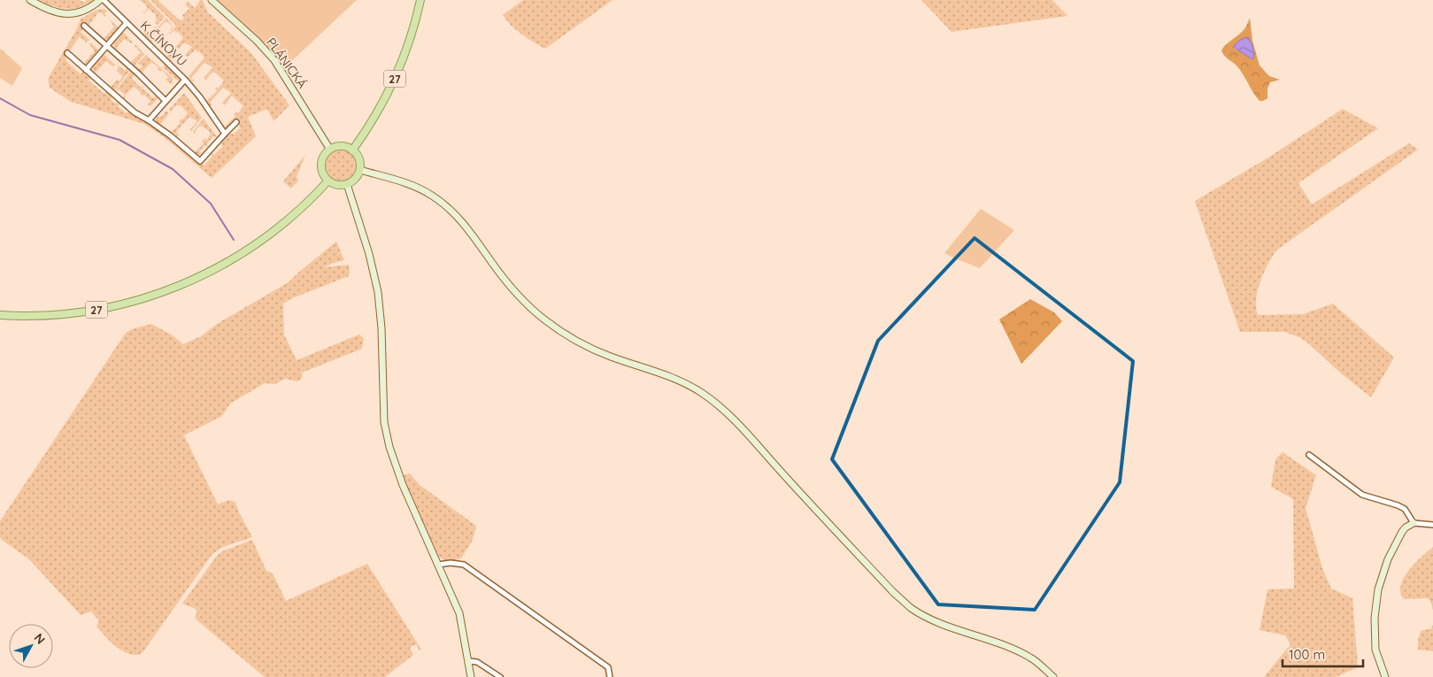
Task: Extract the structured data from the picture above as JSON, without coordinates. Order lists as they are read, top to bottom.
{
  "streets": {
    "main road": ["PLÁNICKÁ", "27"],
    "street": ["K ČÍNOVU"]
  },
  "crossings": [
    ["PLÁNICKÁ", "27"]
  ],
  "scale_bar": "100 m",
  "north": "top right"
}
